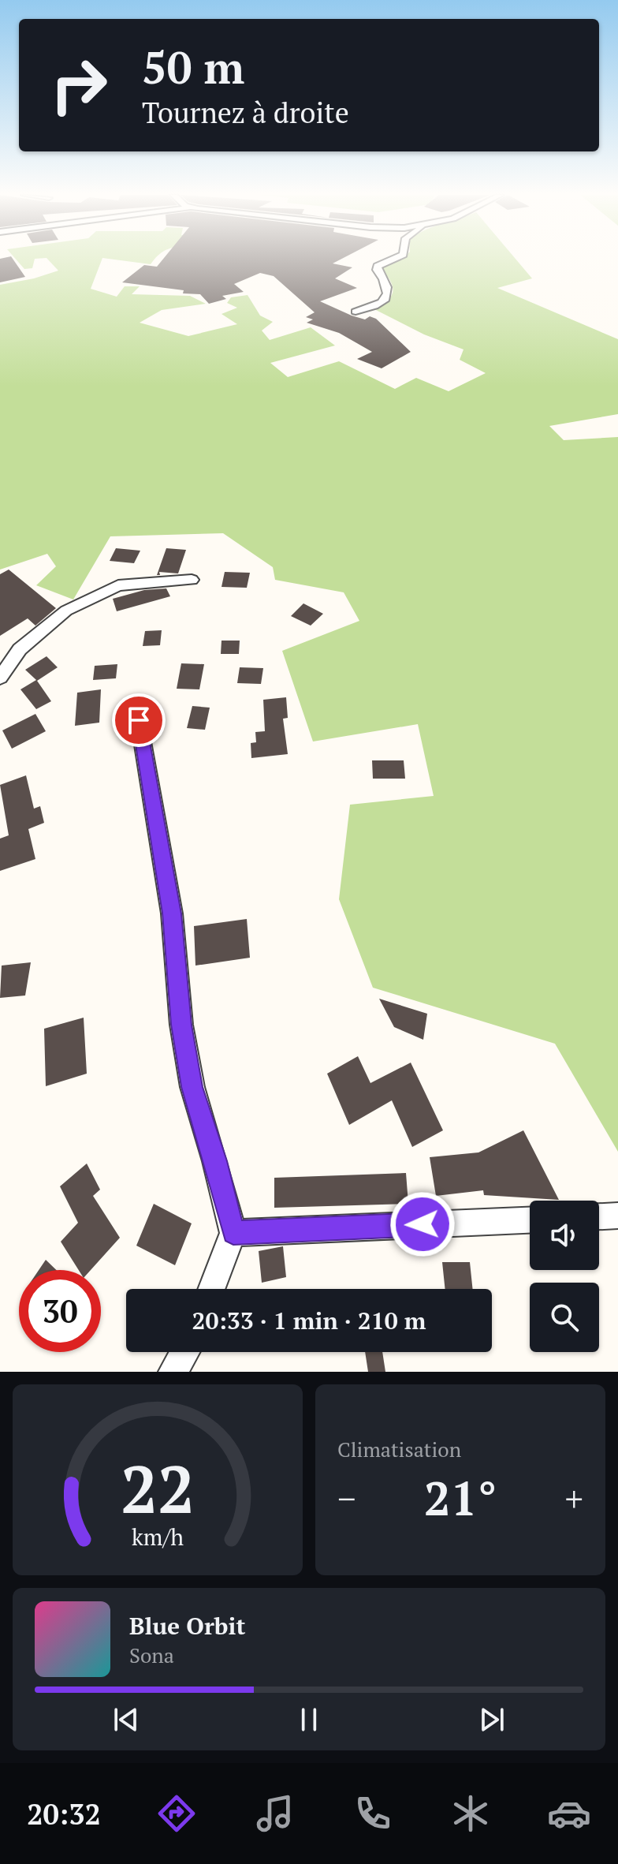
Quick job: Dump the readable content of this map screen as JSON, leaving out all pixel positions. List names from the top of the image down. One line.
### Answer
{"page":{"turn":["50 m","Tournez à droite"],"limit":"30","trip":"20:33 · 1 min · 210 m","tile":"Climatisation","heat":["−","21°","+"],"song":["Blue Orbit","Sona"],"tabs":"20:32","gauge":["22","km/h"]}}
